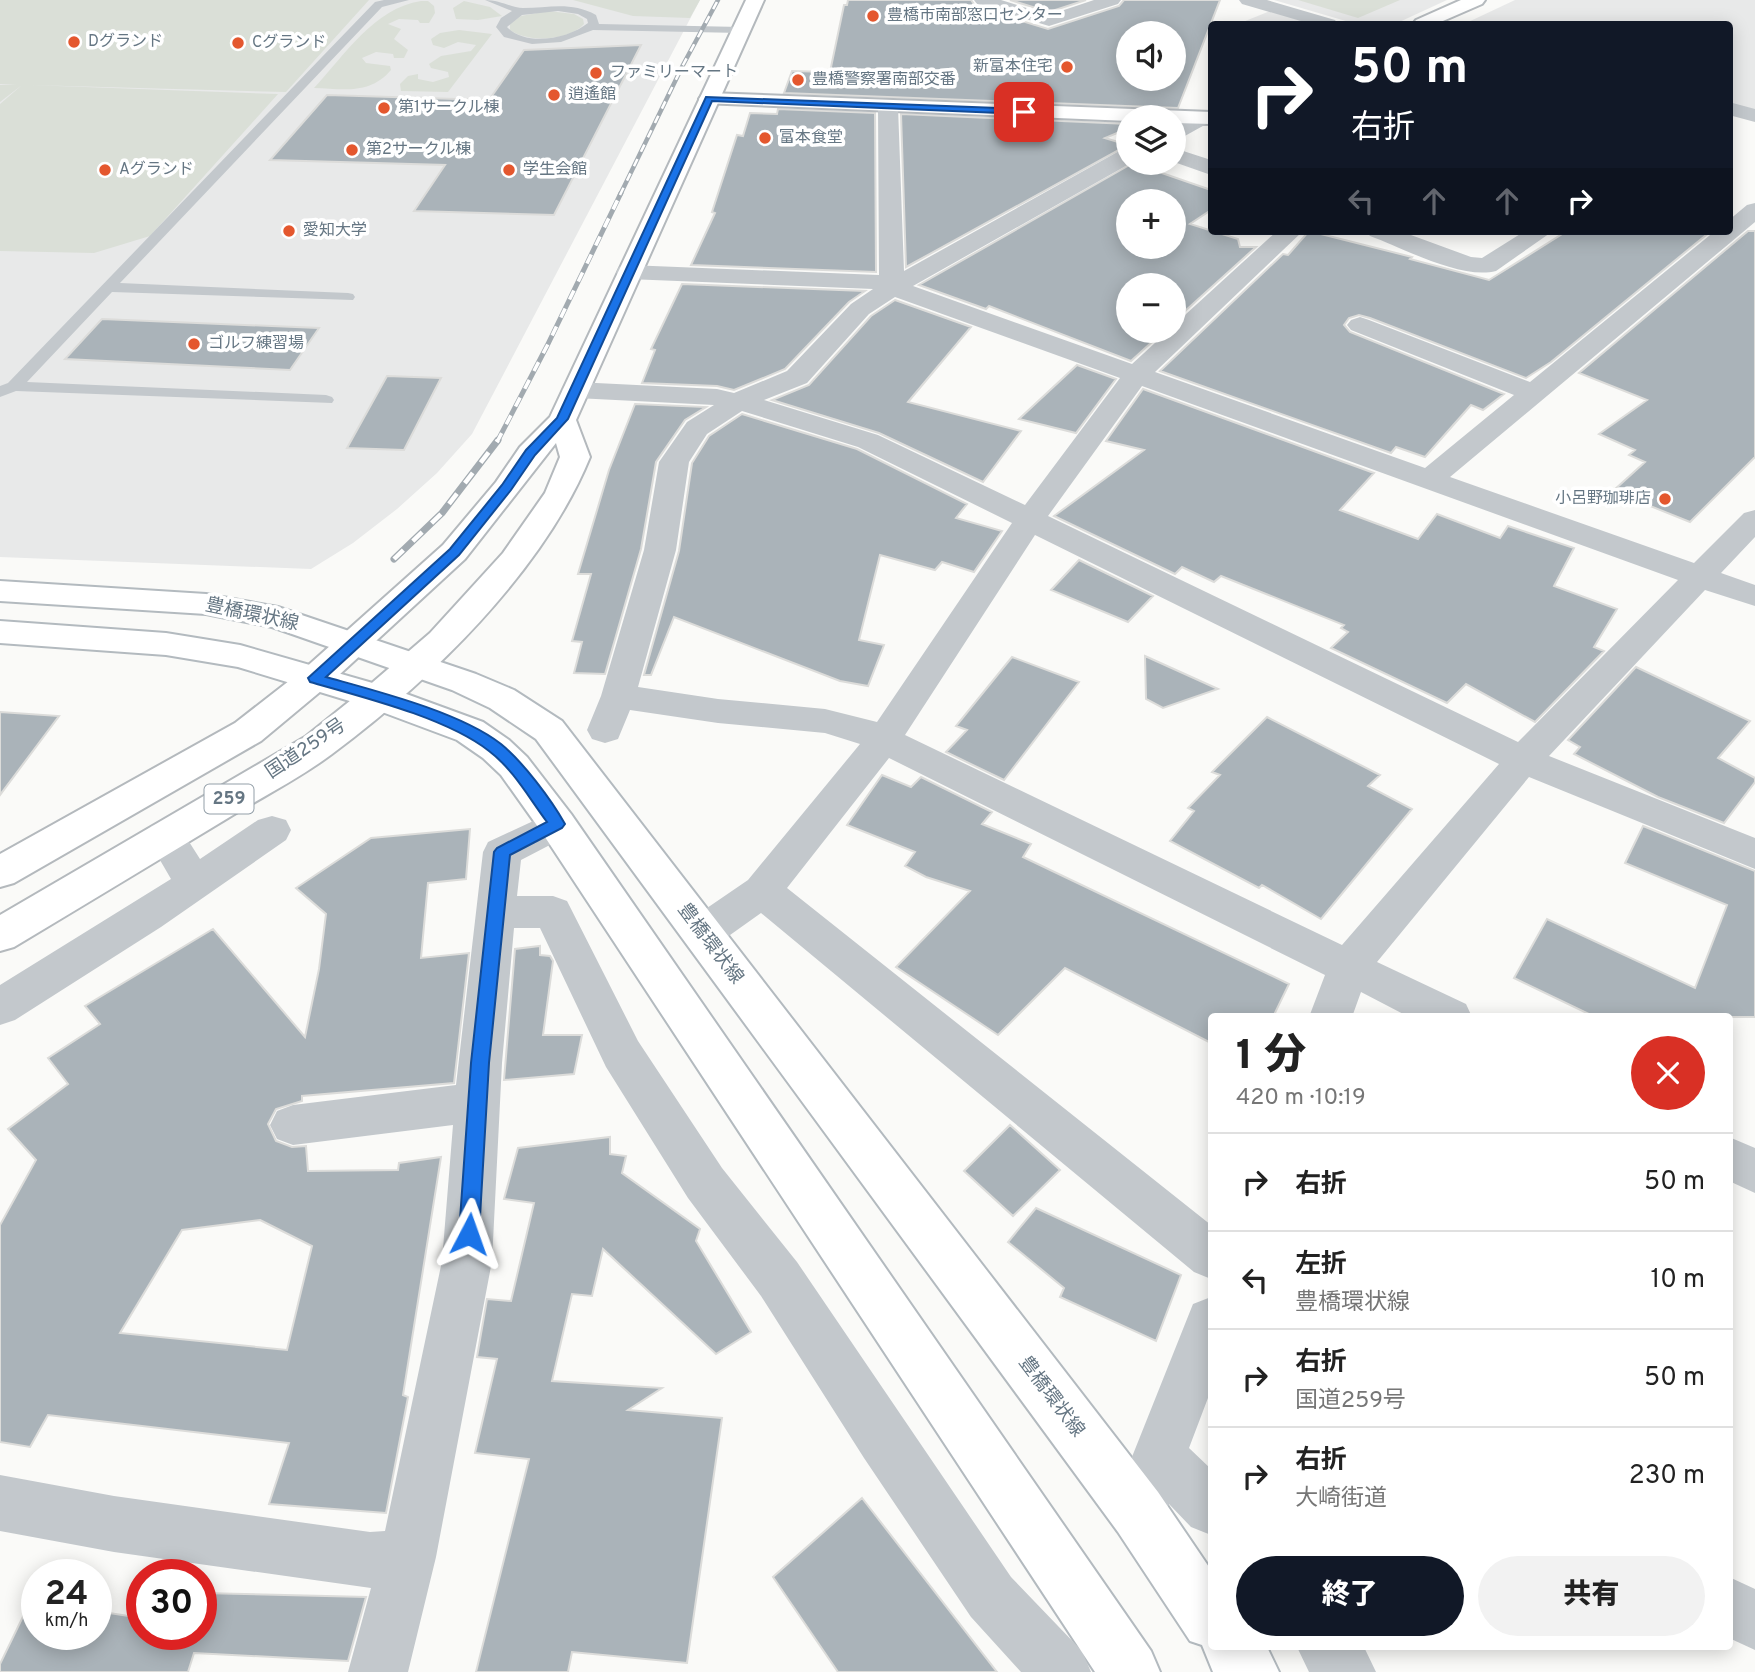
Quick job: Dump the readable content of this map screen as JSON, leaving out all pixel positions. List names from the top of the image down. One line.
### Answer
{"streets":{"main road":["豊橋環状線","国道259号","259"]},"crossings":[["豊橋環状線","国道259号"],["豊橋環状線","259"],["国道259号","259"]],"places":["豊橋市南部窓口センター","Dグランド","Cグランド","新富本住宅","ファミリーマート","豊橋警察署南部交番","逍遙館","第1サークル棟","富本食堂","第2サークル棟","Aグランド","学生会館","愛知大学","ゴルフ練習場","小呂野珈琲店"],"page":{"map_buttons":["+","−"],"turn":["50 m","右折"],"heading":["1 分","420 m · 10:19"],"list":[{"name":"右折","value":"50 m"},{"name":"左折","note":"豊橋環状線","value":"10 m"},{"name":"右折","note":"国道259号","value":"50 m"},{"name":"右折","note":"大崎街道","value":"230 m"}],"buttons":["終了","共有"],"speed":"24 km/h","limit":"30"}}
